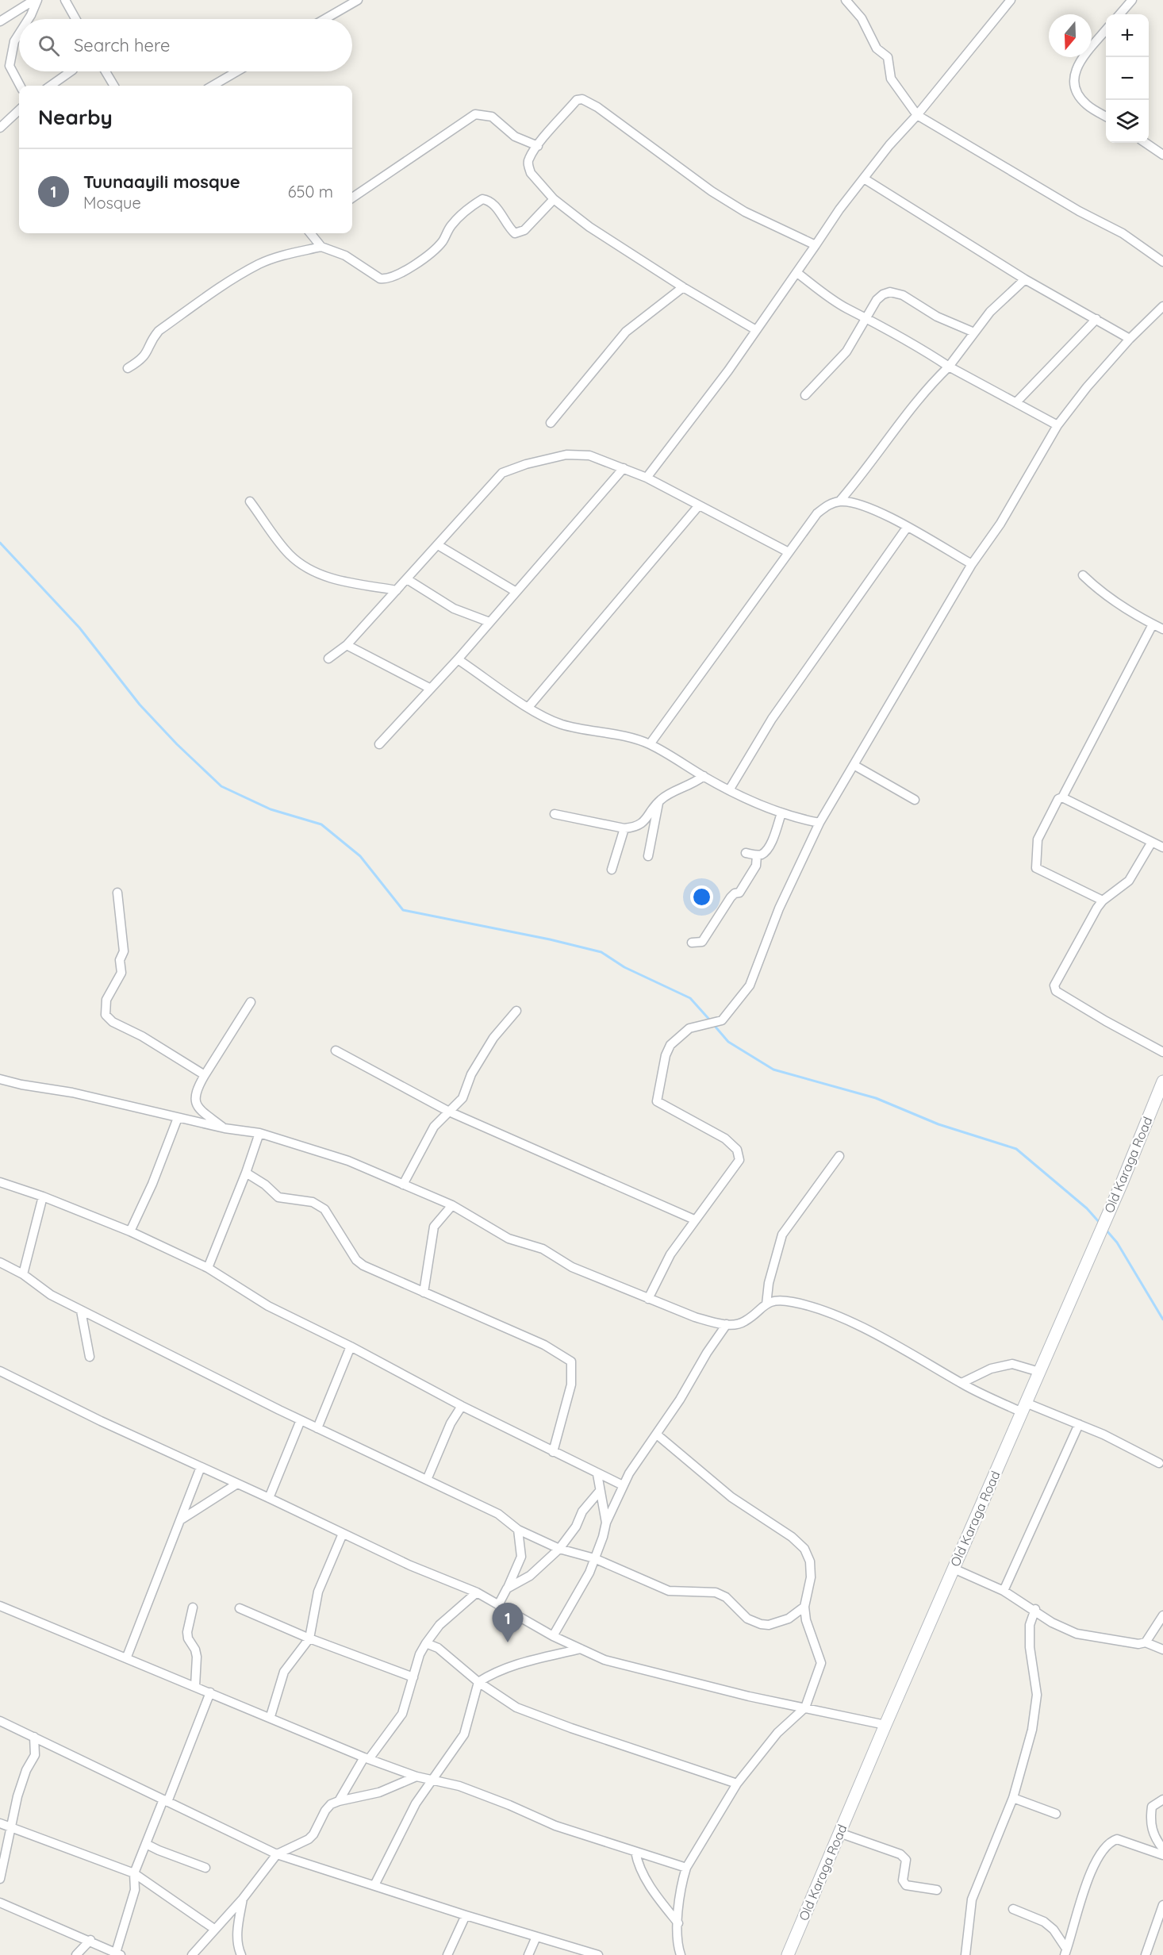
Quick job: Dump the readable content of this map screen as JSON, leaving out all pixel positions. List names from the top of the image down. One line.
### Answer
{"streets":{"street":["Old Karaga Road"]},"north":"bottom","page":{"map_buttons":["+","−"],"search":"Search here","heading":"Nearby","list":[{"mark":"1","name":"Tuunaayili mosque","note":"Mosque","value":"650 m"}],"pins":"1"}}
